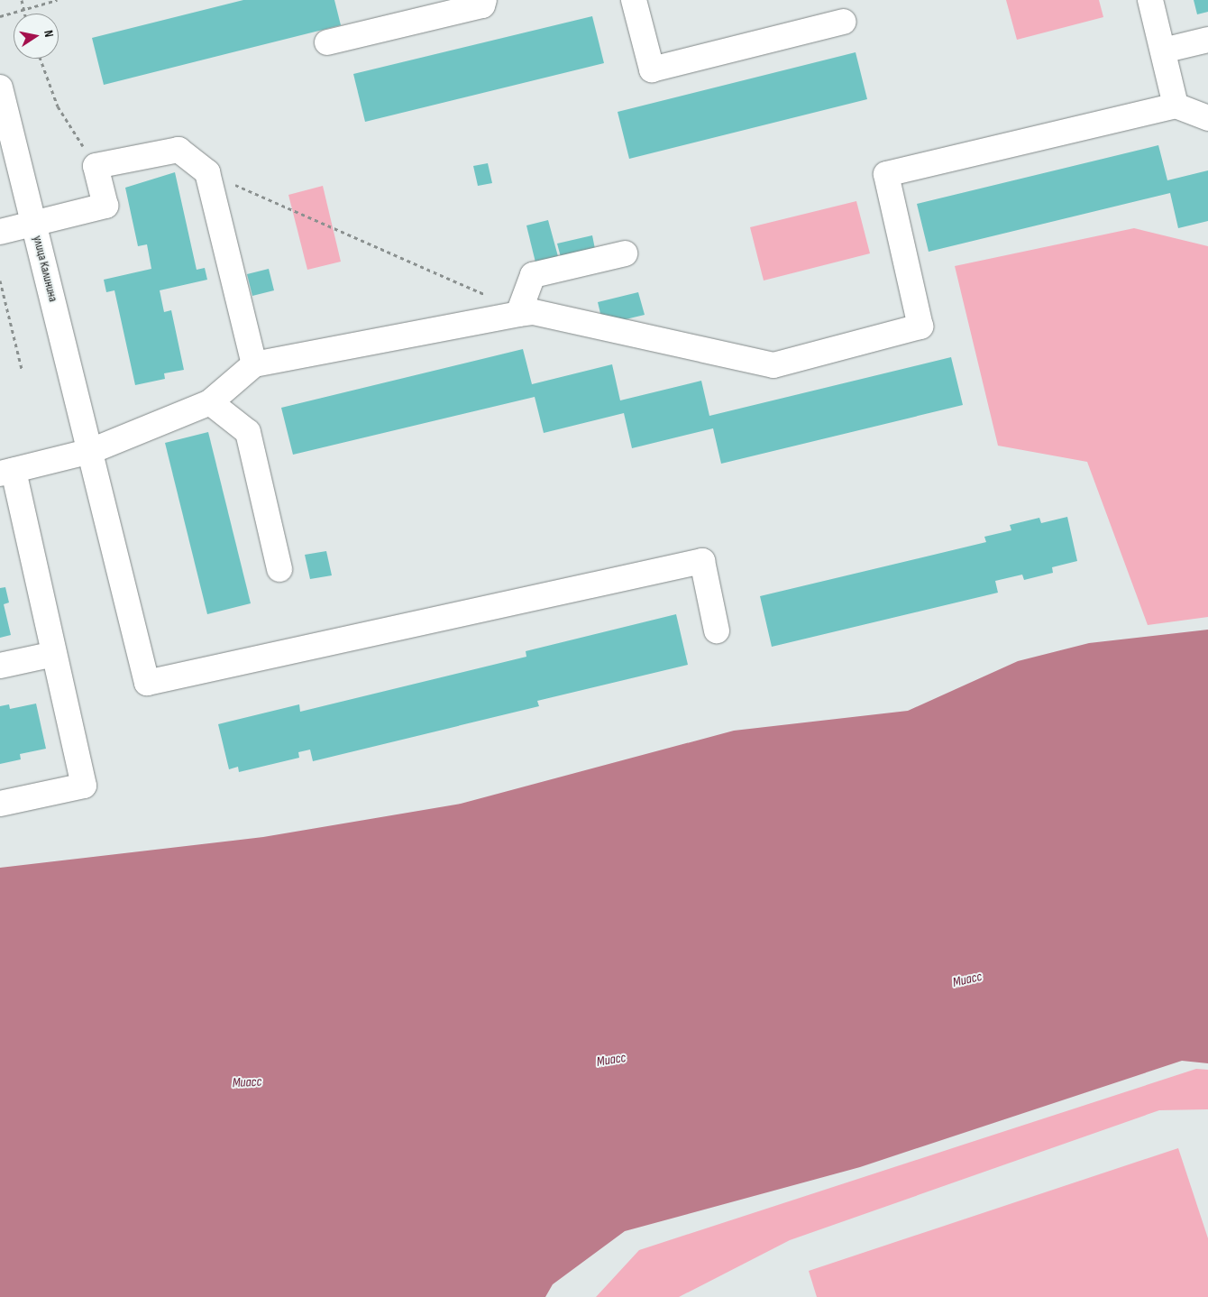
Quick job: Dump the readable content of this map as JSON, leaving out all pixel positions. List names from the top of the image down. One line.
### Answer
{"streets":{"street":["улица Калинина"]},"water":["Миасс"],"north":"right"}
